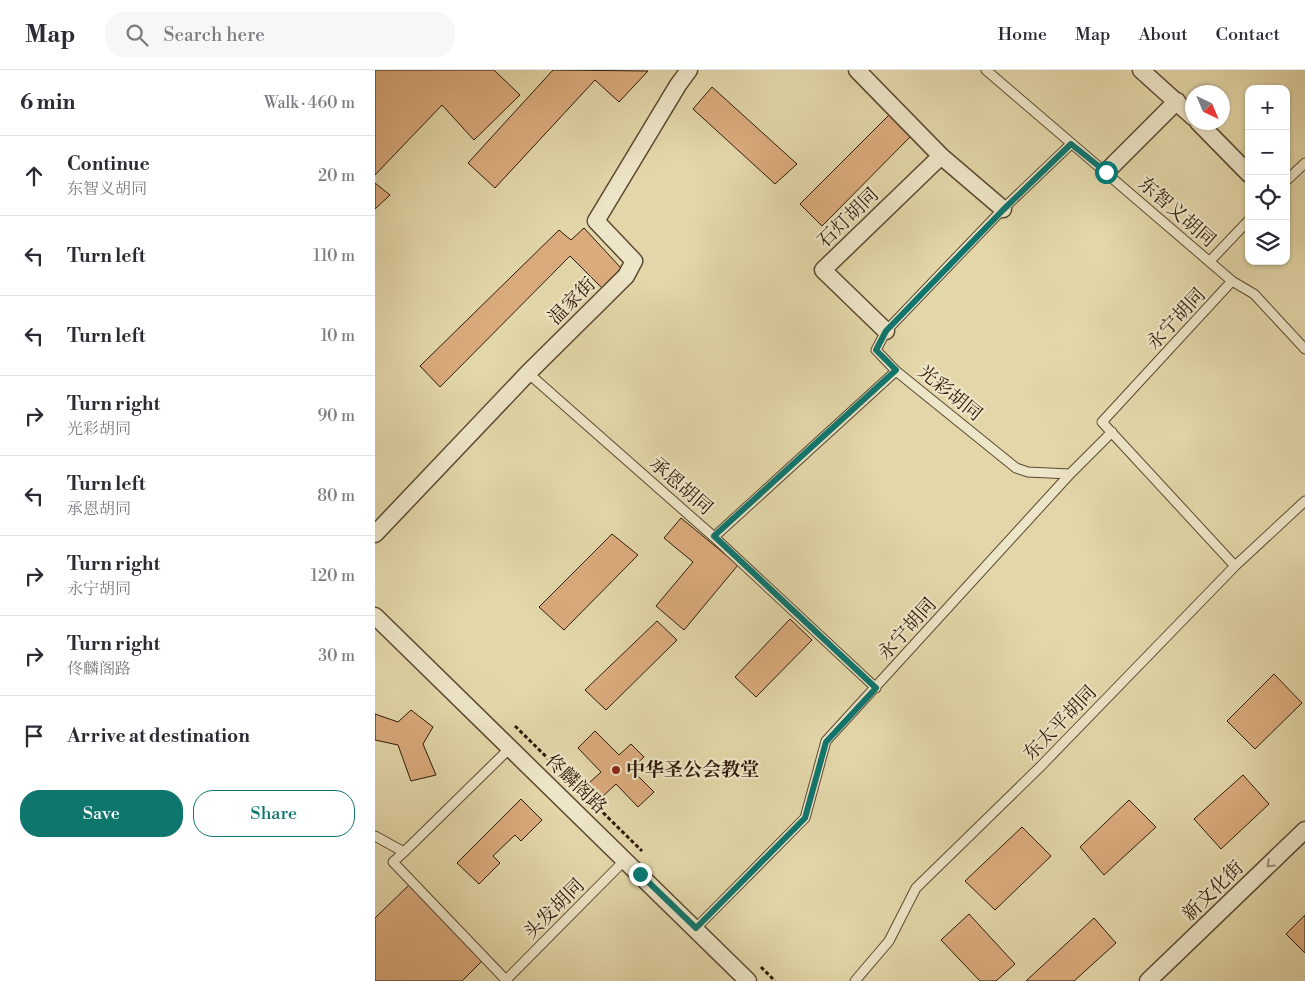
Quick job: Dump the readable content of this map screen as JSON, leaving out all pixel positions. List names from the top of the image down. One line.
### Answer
{"streets":{"street":["石灯胡同","温家街","佟麟阁路","新文化街"],"lane":["东智义胡同","永宁胡同","光彩胡同","承恩胡同","东太平胡同","头发胡同"]},"crossings":[["东智义胡同","永宁胡同"],["温家街","承恩胡同"],["永宁胡同","光彩胡同"],["永宁胡同","承恩胡同"],["永宁胡同","佟麟阁路"],["光彩胡同","承恩胡同"],["佟麟阁路","头发胡同"]],"one_way":["新文化街"],"places":["中华圣公会教堂"],"north":"bottom right","page":{"header":"Map","search":"Search here","nav":["Home","Map","About","Contact"],"heading":["6 min","Walk · 460 m"],"map_buttons":["+","−"],"list":[["Continue","东智义胡同","20 m"],["Turn left","110 m"],["Turn left","10 m"],["Turn right","光彩胡同","90 m"],["Turn left","承恩胡同","80 m"],["Turn right","永宁胡同","120 m"],["Turn right","佟麟阁路","30 m"],"Arrive at destination"],"buttons":["Save","Share"]}}
